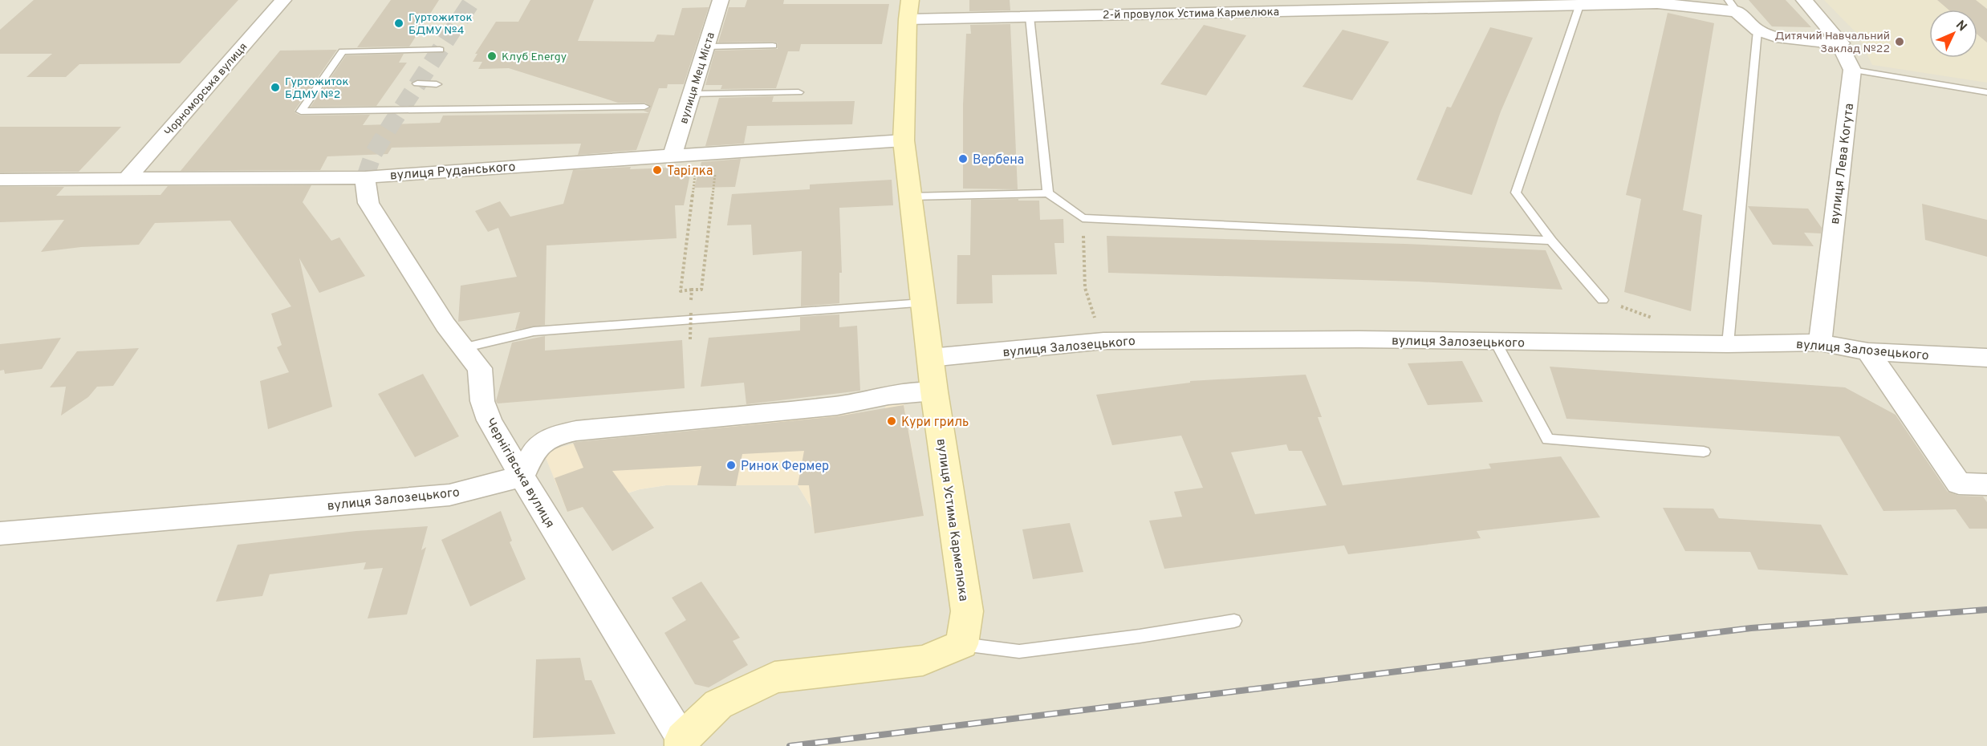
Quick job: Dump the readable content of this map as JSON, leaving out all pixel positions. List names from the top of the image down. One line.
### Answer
{"streets":{"street":["2-й провулок Устима Кармелюка","вулиця Мец Міста","Чорноморська вулиця","вулиця Лева Когута","вулиця Руданського","вулиця Залозецького","Чернігівська вулиця","вулиця Устима Кармелюка"]},"crossings":[["2-й провулок Устима Кармелюка","вулиця Лева Когута"],["2-й провулок Устима Кармелюка","вулиця Устима Кармелюка"],["вулиця Мец Міста","вулиця Руданського"],["Чорноморська вулиця","вулиця Руданського"],["вулиця Лева Когута","вулиця Залозецького"],["вулиця Руданського","Чернігівська вулиця"],["вулиця Руданського","вулиця Устима Кармелюка"],["вулиця Залозецького","Чернігівська вулиця"],["вулиця Залозецького","вулиця Устима Кармелюка"]],"places":["Гуртожиток БДМУ №4","Дитячий Навчальний Заклад №22","Клуб Energy","Гуртожиток БДМУ №2","Вербена","Тарiлка","Кури гриль","Ринок Фермер"],"north":"top right"}
